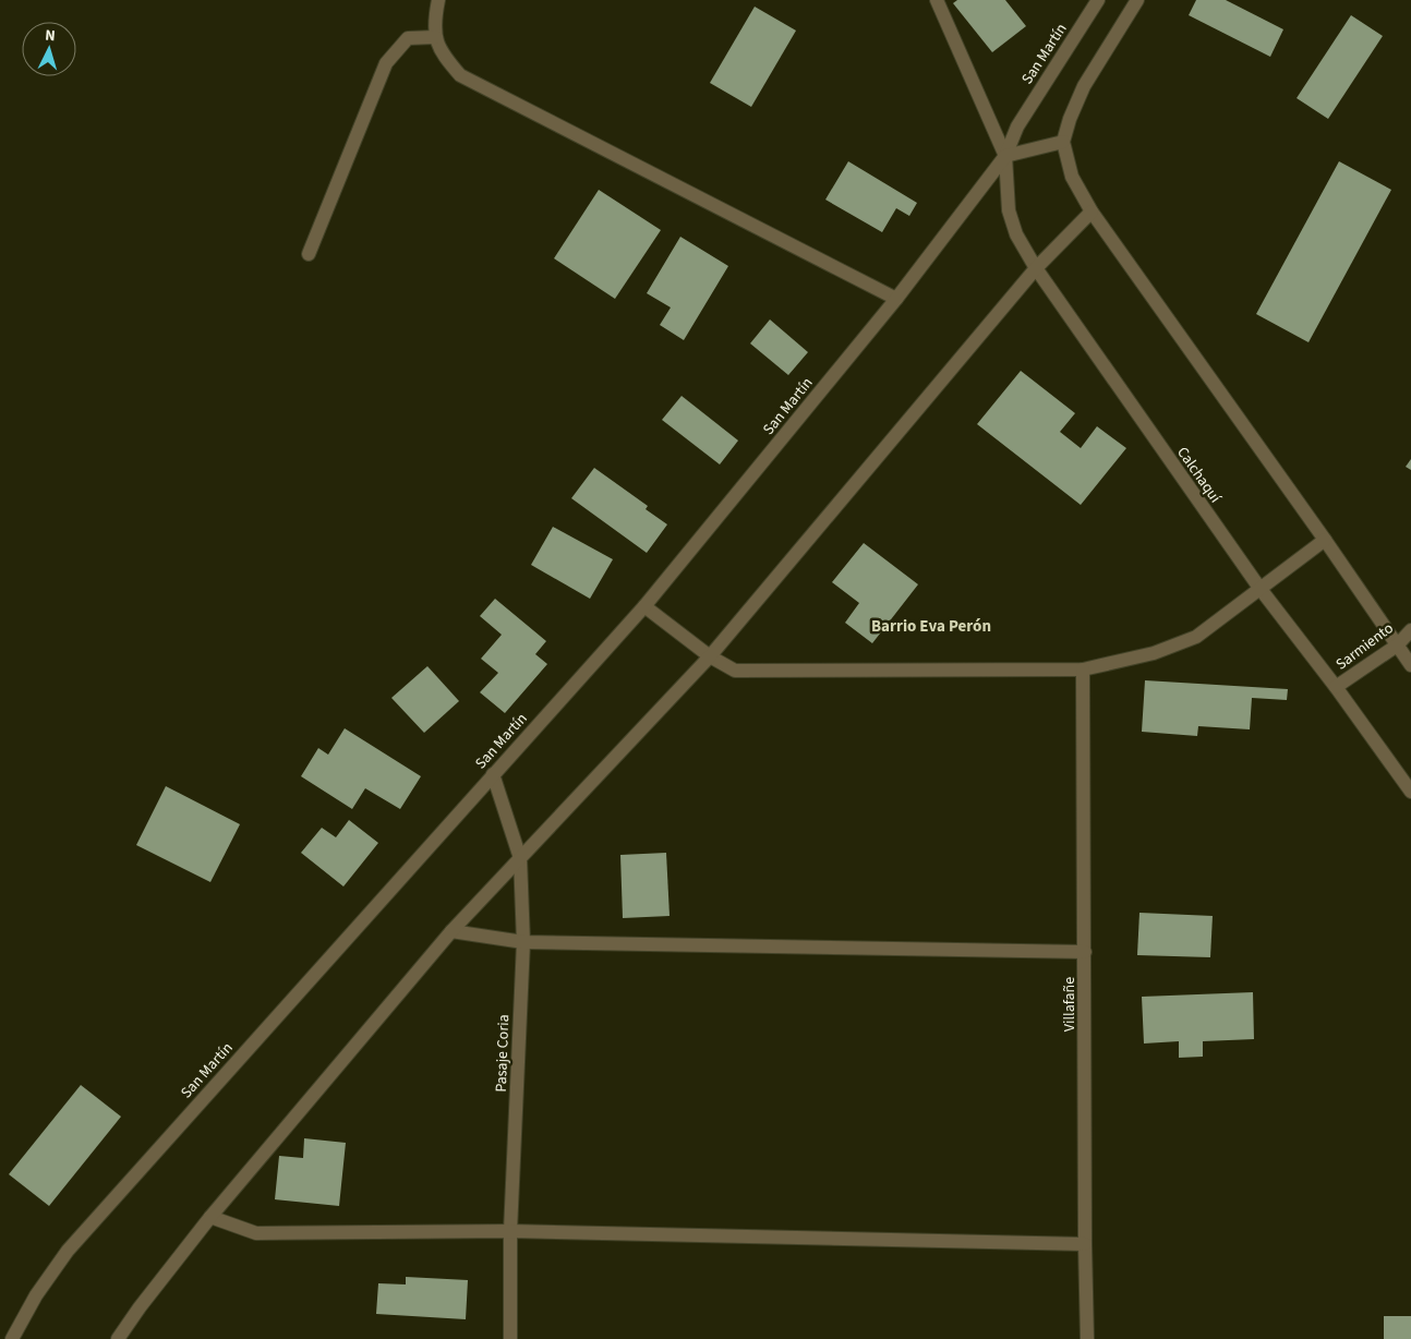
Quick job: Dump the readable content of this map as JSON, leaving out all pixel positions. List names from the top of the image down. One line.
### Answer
{"streets":{"street":["San Martín","Calchaquí","Sarmiento","Villafañe","Pasaje Coria"]},"crossings":[["San Martín","Calchaquí"],["San Martín","Pasaje Coria"],["Calchaquí","Sarmiento"]],"districts":["Barrio Eva Perón"],"north":"top"}
